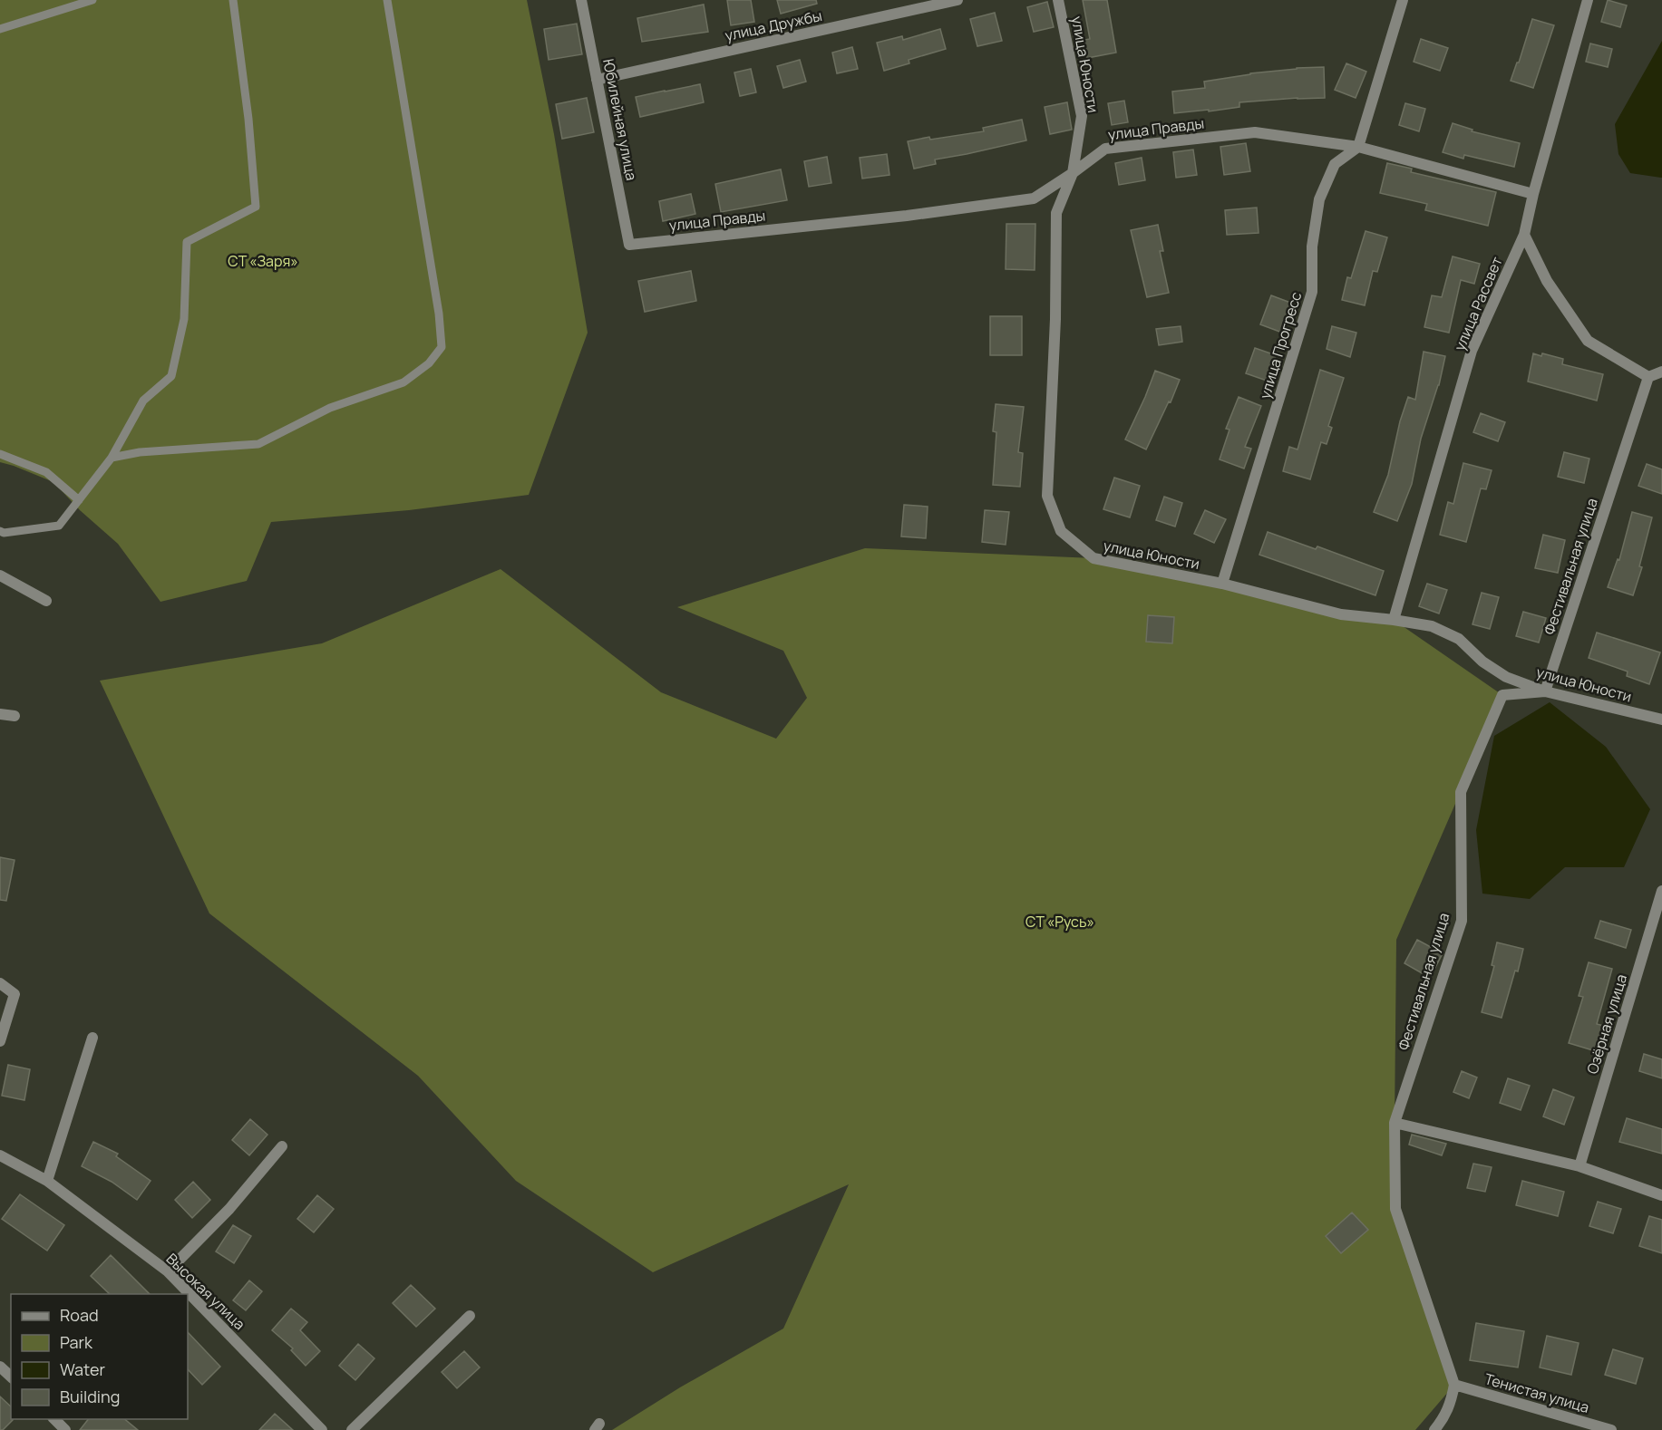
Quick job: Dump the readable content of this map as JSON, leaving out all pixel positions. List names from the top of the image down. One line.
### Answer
{"streets":{"street":["улица Дружбы","улица Юности","Юбилейная улица","улица Правды","улица Рассвет","улица Прогресс","Фестивальная улица","Озёрная улица","Высокая улица","Тенистая улица"]},"crossings":[["улица Дружбы","Юбилейная улица"],["улица Юности","улица Правды"],["улица Юности","улица Рассвет"],["улица Юности","улица Прогресс"],["улица Юности","Фестивальная улица"],["Юбилейная улица","улица Правды"],["улица Правды","улица Рассвет"],["улица Правды","улица Прогресс"],["Фестивальная улица","Тенистая улица"]],"parks":["СТ «Заря»","СТ «Русь»"],"legend":["Road","Park","Water","Building"]}
